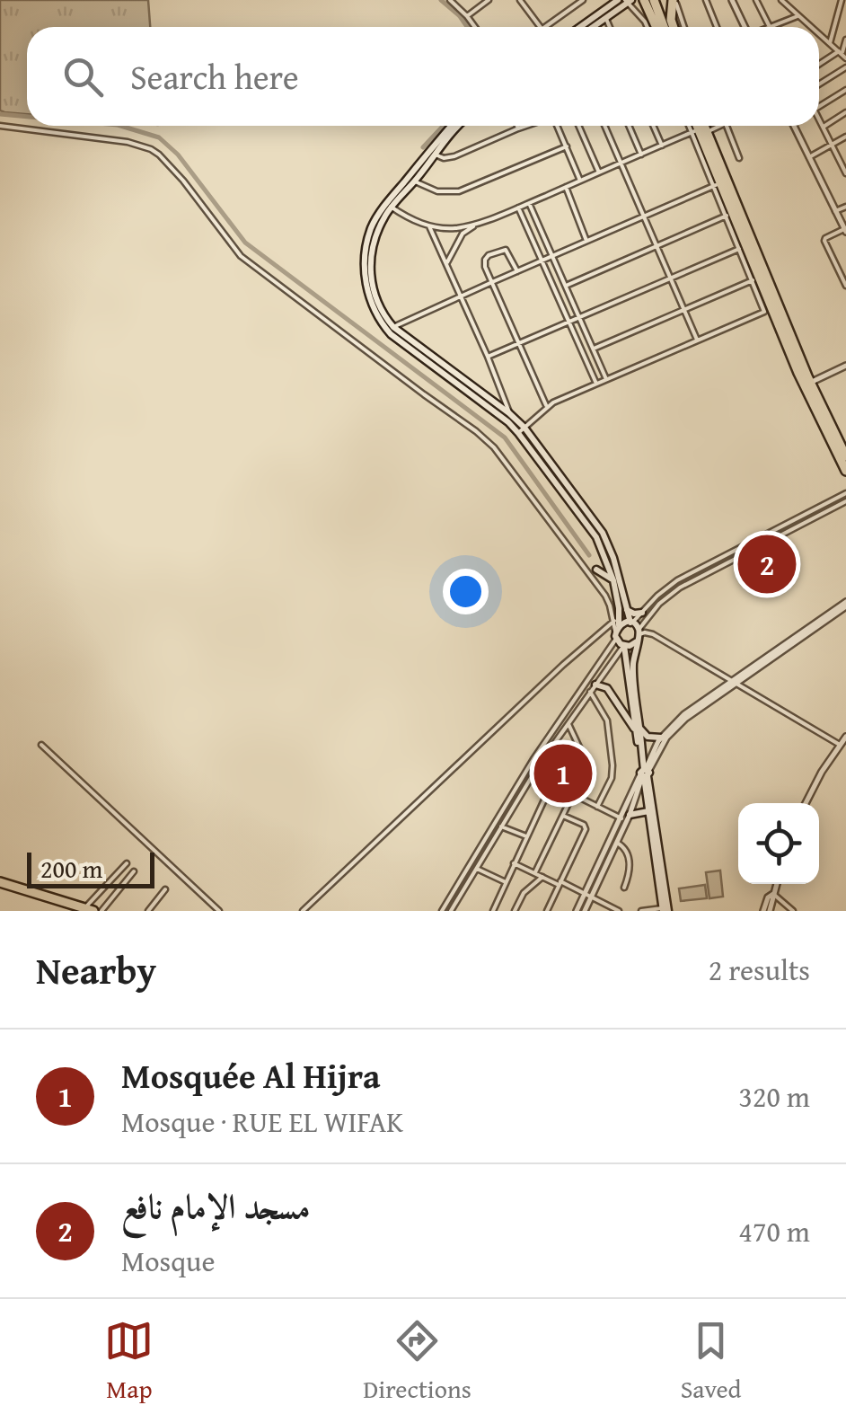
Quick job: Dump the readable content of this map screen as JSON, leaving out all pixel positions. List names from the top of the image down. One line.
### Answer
{"scale_bar":"200 m","page":{"search":"Search here","pins":["2","1"],"scale":"200 m","heading":["Nearby","2 results"],"list":[{"mark":"1","name":"Mosquée Al Hijra","note":"Mosque · RUE EL WIFAK","value":"320 m"},{"mark":"2","name":"مسجد الإمام نافع","note":"Mosque","value":"470 m"}],"nav":["Map","Directions","Saved"]}}
